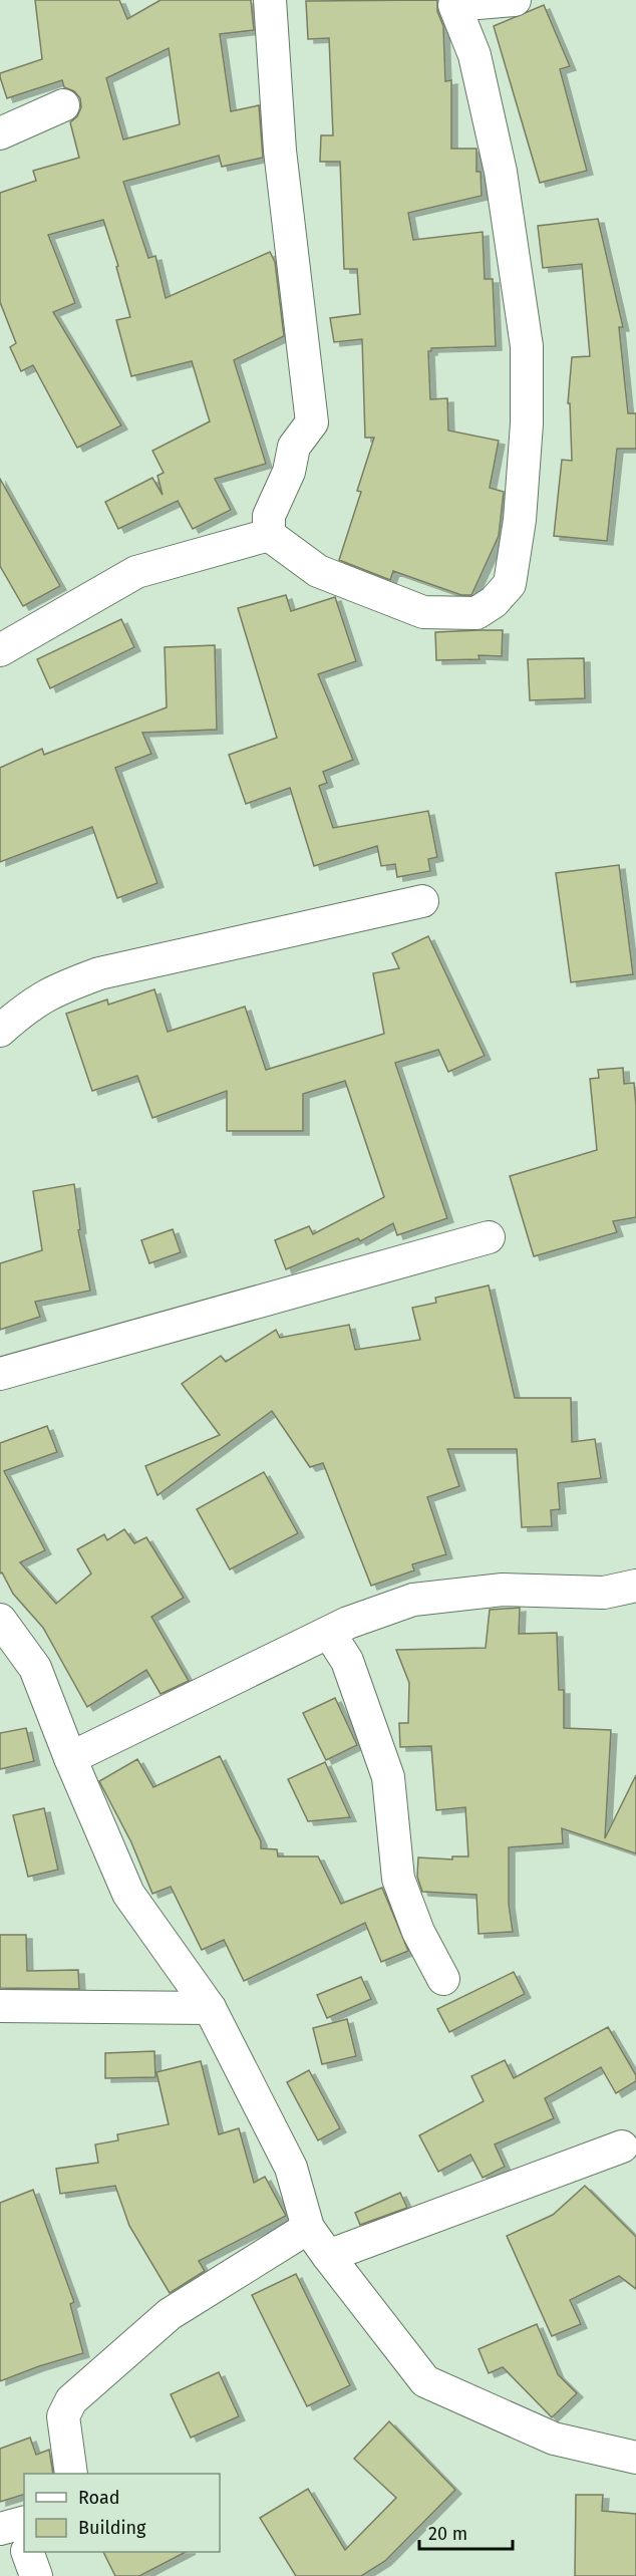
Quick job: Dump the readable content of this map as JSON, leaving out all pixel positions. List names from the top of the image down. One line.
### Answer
{"legend":["Road","Building"],"scale_bar":"20 m"}
